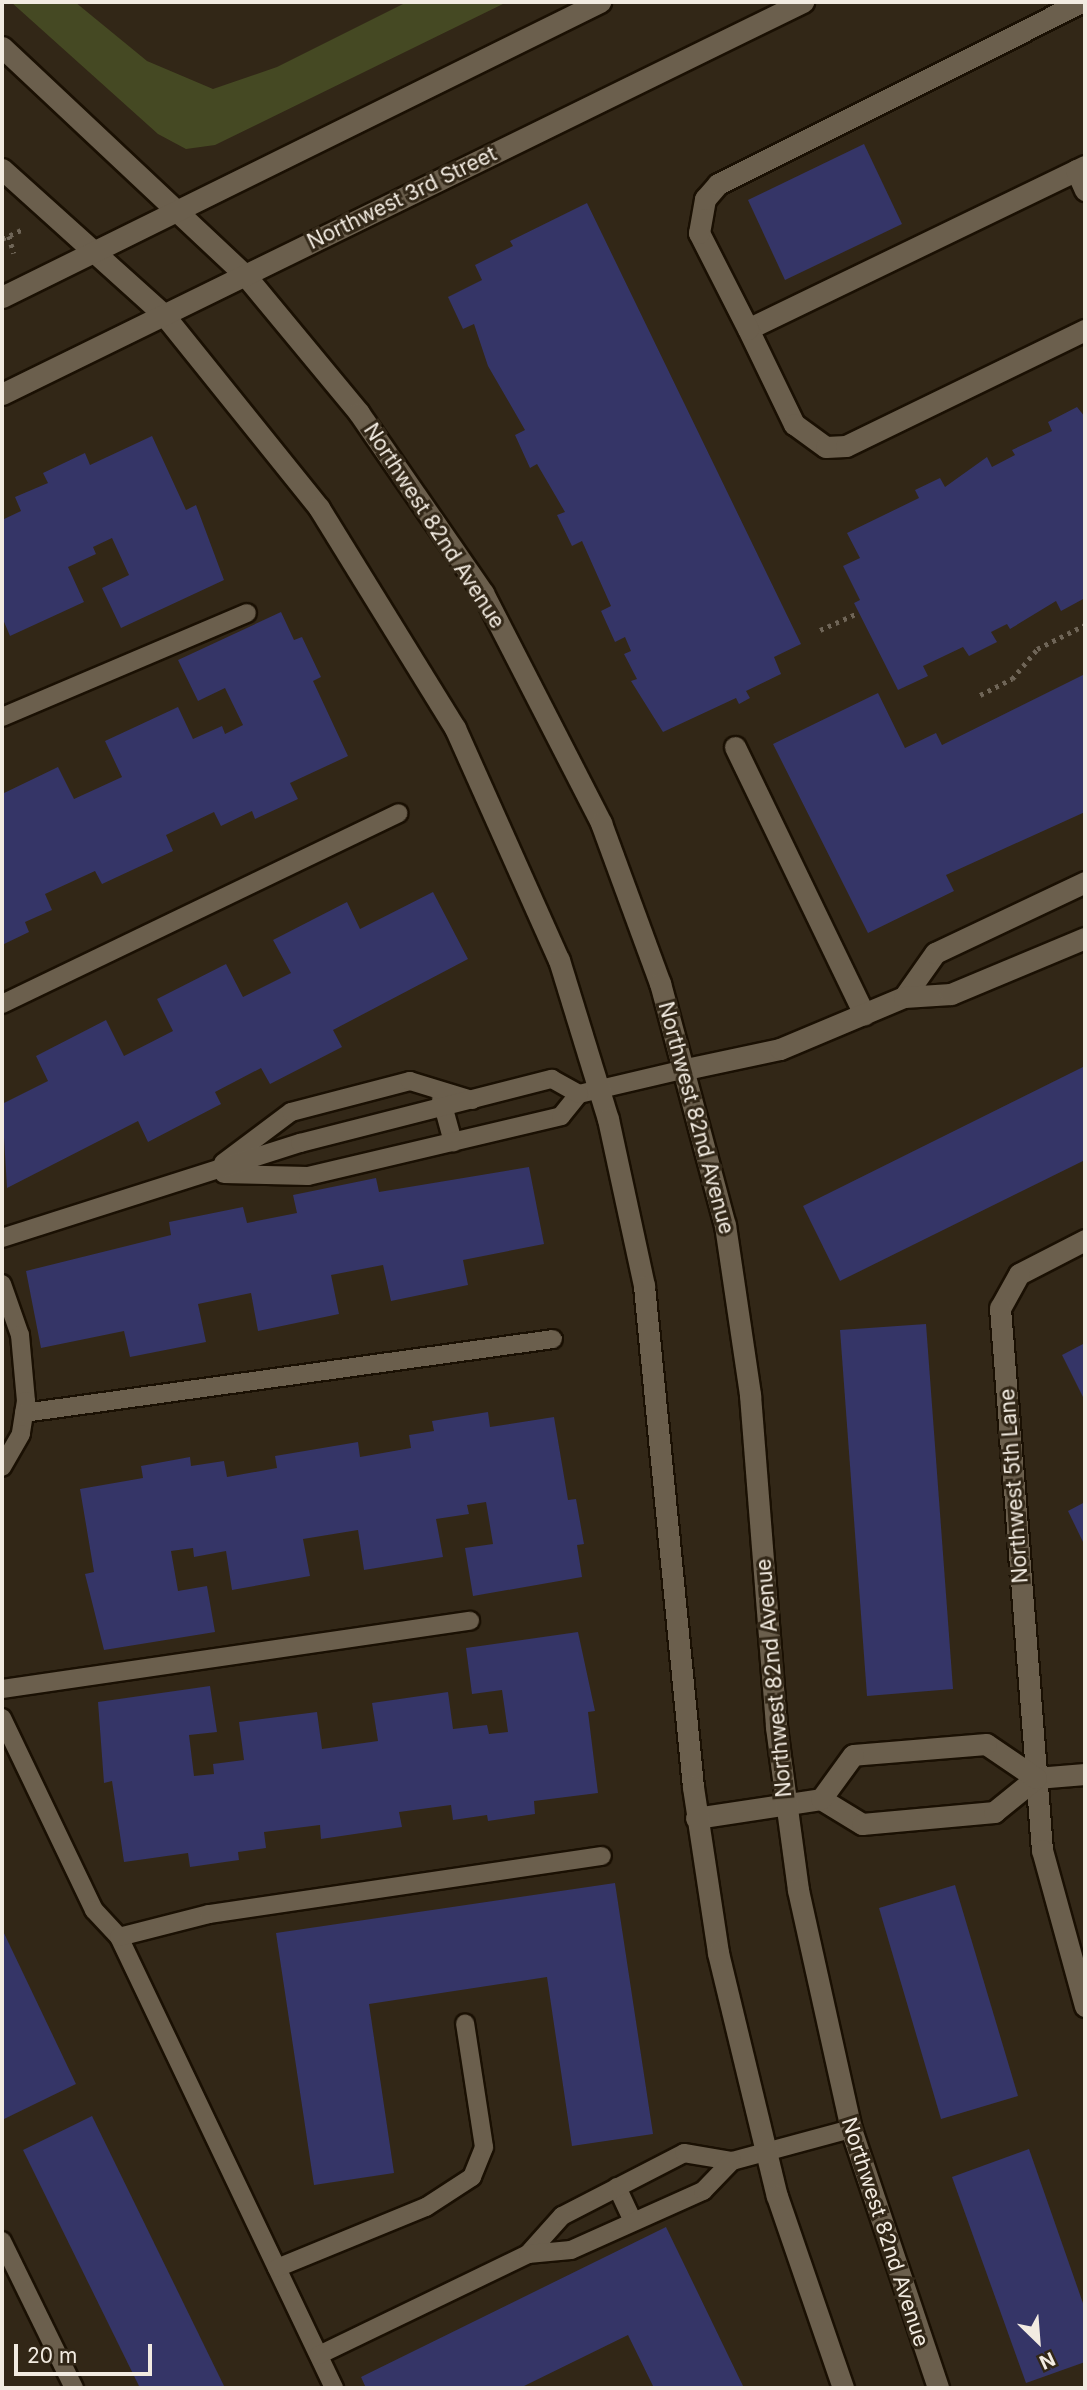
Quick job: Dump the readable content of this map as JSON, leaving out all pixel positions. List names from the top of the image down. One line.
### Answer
{"streets":{"street":["Northwest 3rd Street","Northwest 82nd Avenue","Northwest 5th Lane"]},"crossings":[["Northwest 3rd Street","Northwest 82nd Avenue"]],"scale_bar":"20 m","north":"bottom right"}
